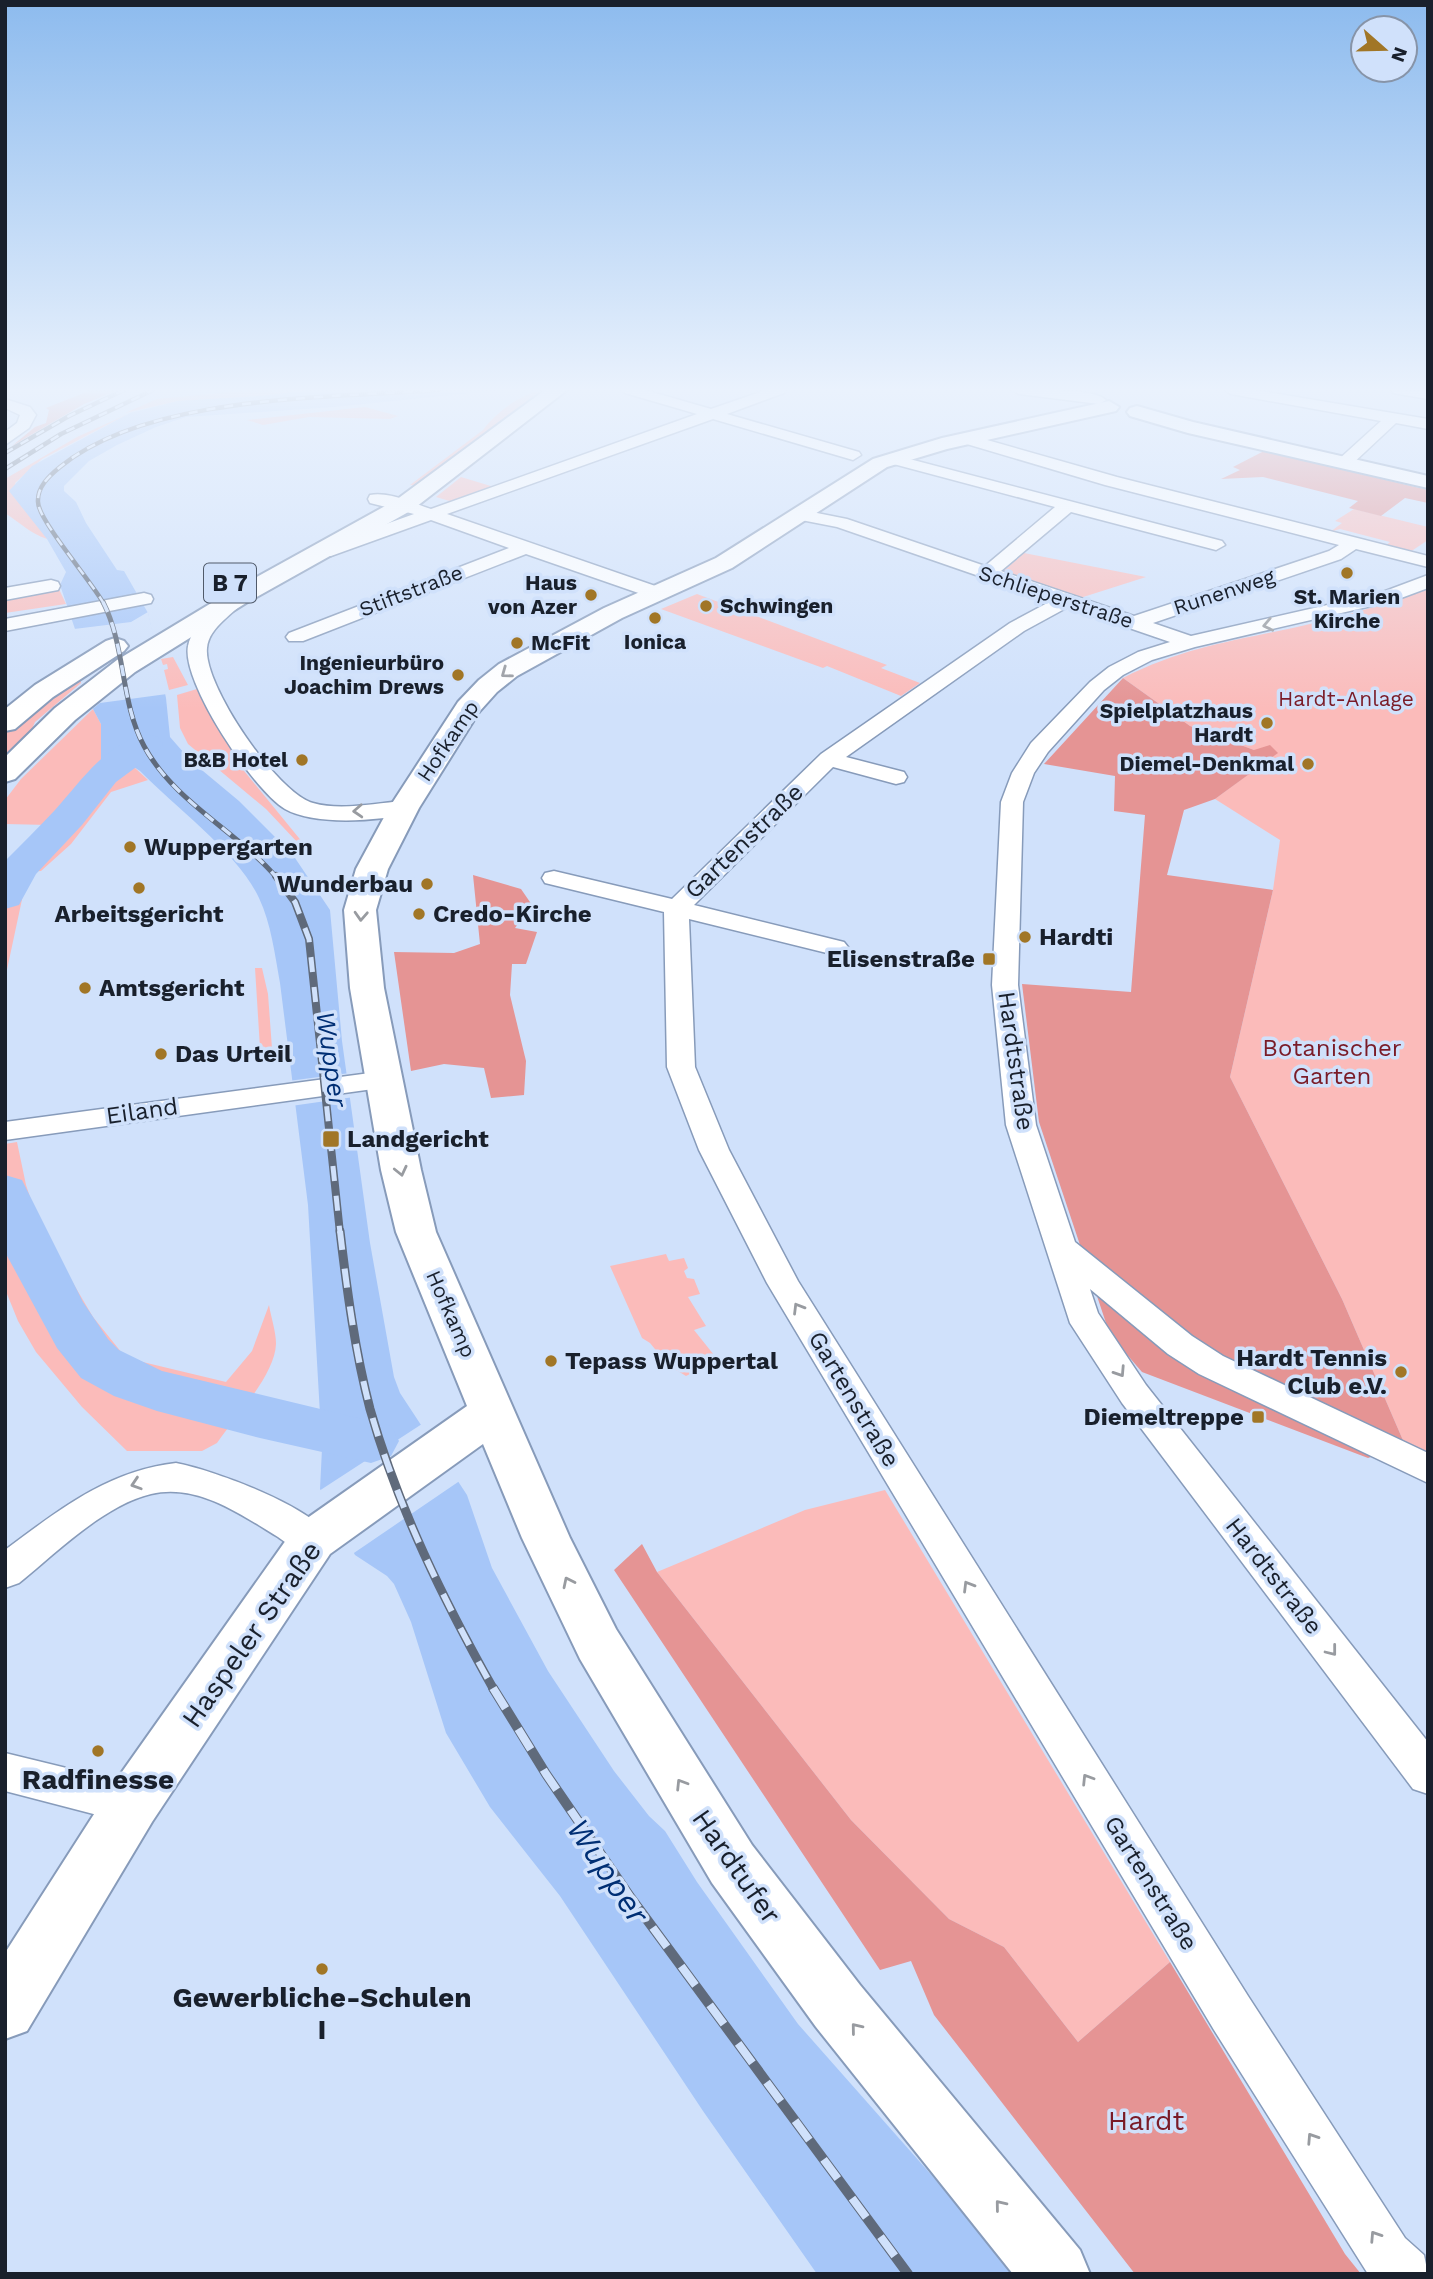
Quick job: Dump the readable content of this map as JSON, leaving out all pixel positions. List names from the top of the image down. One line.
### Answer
{"streets":{"street":["B 7","Stiftstraße","Runenweg","Schlieperstraße","Hofkamp","Gartenstraße","Hardtstraße","Eiland","Haspeler Straße","Hardtufer"]},"crossings":[["Runenweg","Schlieperstraße"],["Schlieperstraße","Hofkamp"],["Schlieperstraße","Gartenstraße"],["Schlieperstraße","Hardtstraße"],["Hofkamp","Eiland"],["Hofkamp","Haspeler Straße"],["Hofkamp","Hardtufer"],["Haspeler Straße","Hardtufer"]],"one_way":["Hofkamp","Gartenstraße","Hardtufer"],"water":["Wupper"],"parks":["Hardt-Anlage","Botanischer Garten","Hardt"],"places":{"other":["St. Marien Kirche","Haus von Azer","Schwingen","Ionica","McFit","Ingenieurbüro Joachim Drews","Spielplatzhaus Hardt","B&B Hotel","Diemel-Denkmal","Wuppergarten","Wunderbau","Arbeitsgericht","Credo-Kirche","Hardti","Amtsgericht","Das Urteil","Tepass Wuppertal","Hardt Tennis Club e.V.","Radfinesse","Gewerbliche-Schulen I"],"transit":["Elisenstraße","Landgericht","Diemeltreppe"]},"north":"right"}
